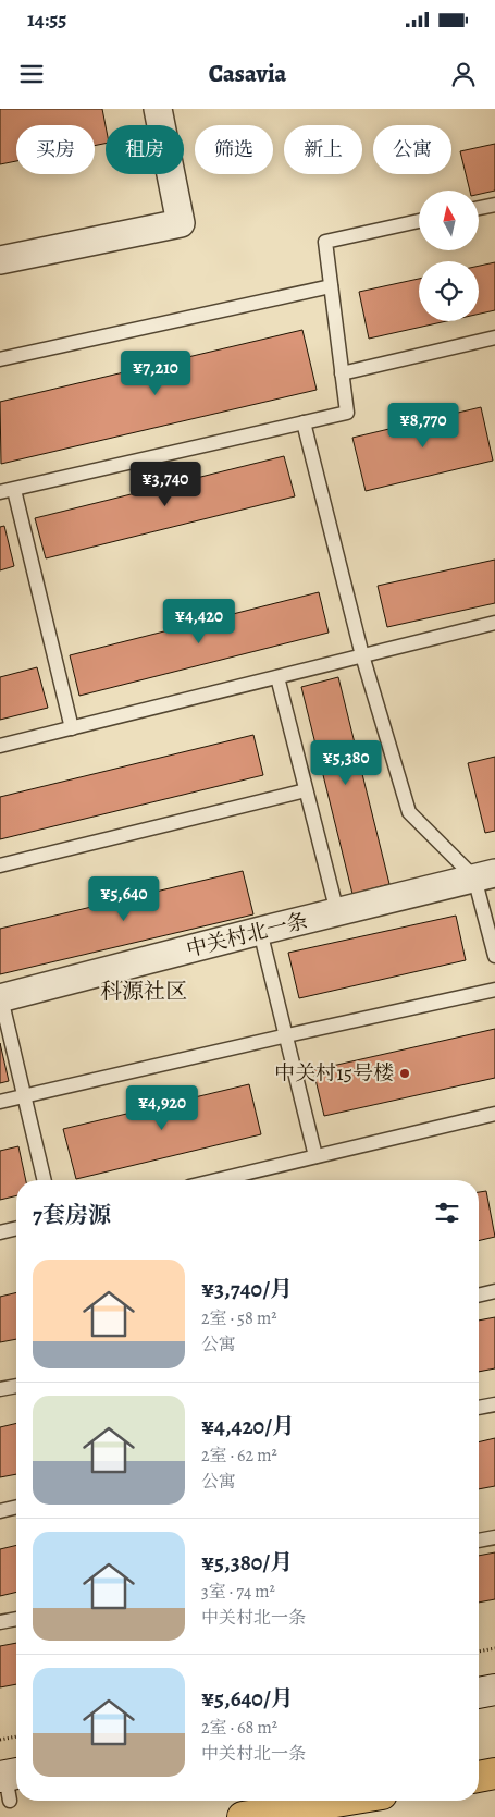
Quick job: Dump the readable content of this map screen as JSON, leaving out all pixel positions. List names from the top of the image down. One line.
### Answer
{"streets":{"street":["中关村北一条"]},"districts":["科源社区"],"places":["中关村15号楼"],"north":"top","page":{"status":"14:55","header":"Casavia","chip":["买房","租房","筛选","新上","公寓"],"price":["¥7,210","¥8,770","¥3,740","¥4,420","¥5,380","¥5,640","¥4,920"],"heading":"7套房源","list":[{"name":"¥3,740/月","note":"2室 · 58 m² · 公寓"},{"name":"¥4,420/月","note":"2室 · 62 m² · 公寓"},{"name":"¥5,380/月","note":"3室 · 74 m² · 中关村北一条"},{"name":"¥5,640/月","note":"2室 · 68 m² · 中关村北一条"}]}}
